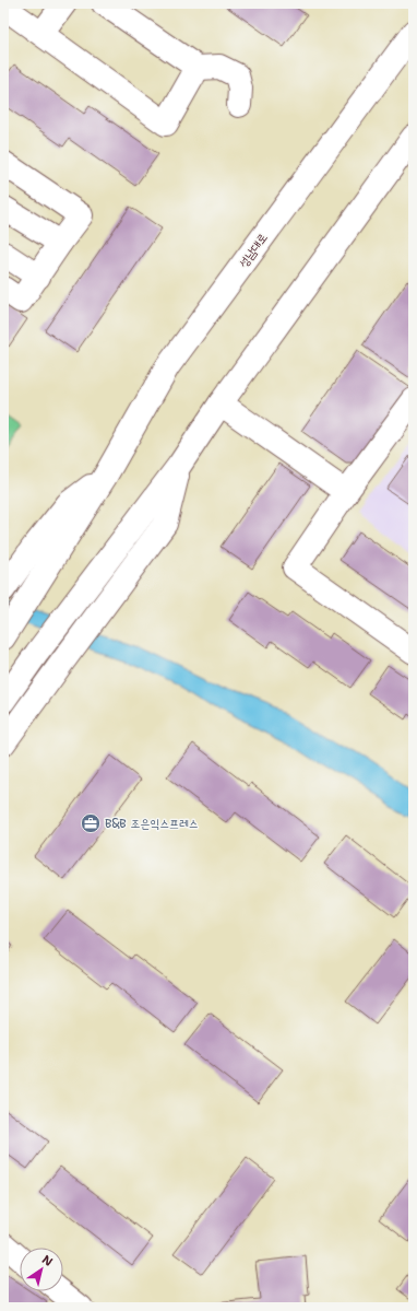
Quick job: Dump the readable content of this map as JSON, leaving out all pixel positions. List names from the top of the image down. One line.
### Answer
{"streets":{"main road":["성남대로"]},"places":{"office":["B&B 조은익스프레스"]},"north":"top right"}
